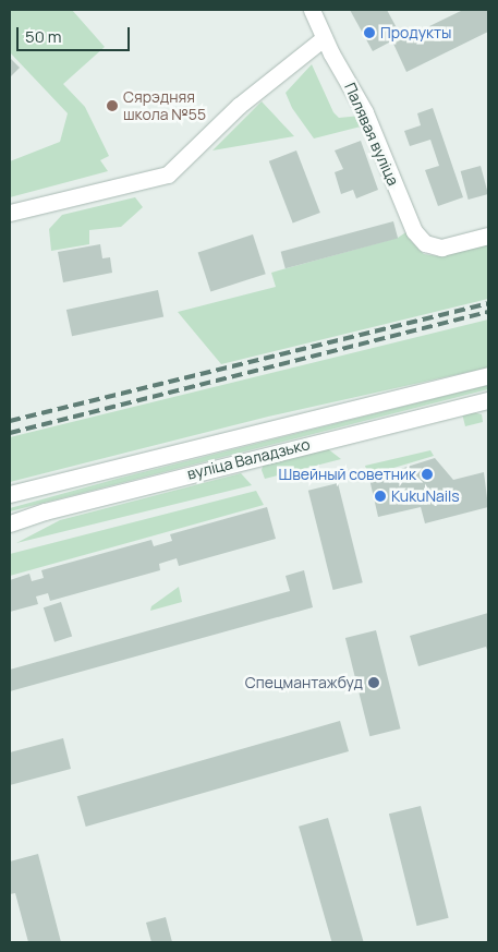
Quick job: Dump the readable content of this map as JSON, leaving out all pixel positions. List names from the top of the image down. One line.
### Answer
{"streets":{"main road":["Палявая вуліца","вуліца Валадзько"]},"places":["Продукты","Сярэдняя школа №55","Швейный советник","KukuNails","Спецмантажбуд"],"scale_bar":"50 m"}
